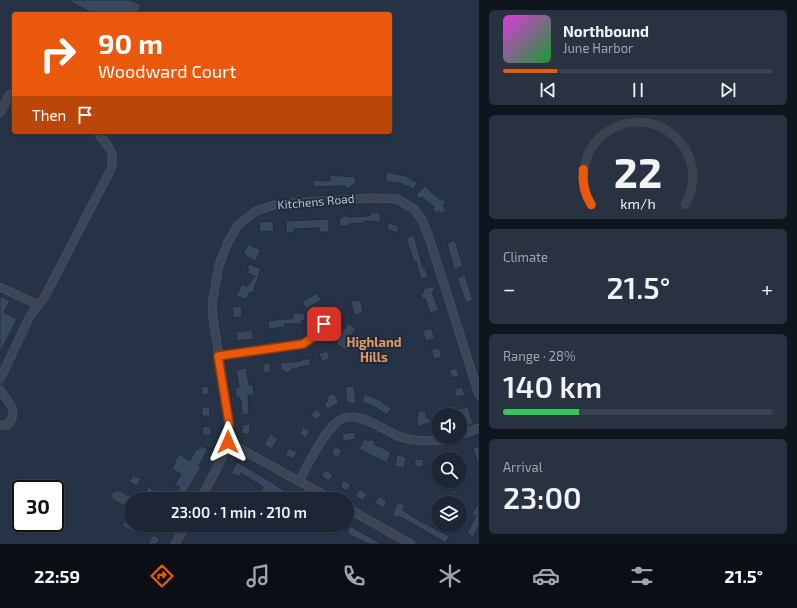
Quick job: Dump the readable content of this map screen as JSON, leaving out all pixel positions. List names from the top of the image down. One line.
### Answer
{"streets":{"street":["Kitchens Road"]},"districts":["Highland Hills"],"page":{"turn":["90 m","Woodward Court"],"song":["Northbound","June Harbor"],"then":"Then","tile":["Climate",["Range · 28%","140 km"],["Arrival","23:00"]],"heat":["−","21.5°","+"],"limit":"30","trip":"23:00 · 1 min · 210 m","tabs":["22:59","21.5°"],"gauge":["22","km/h"]}}
